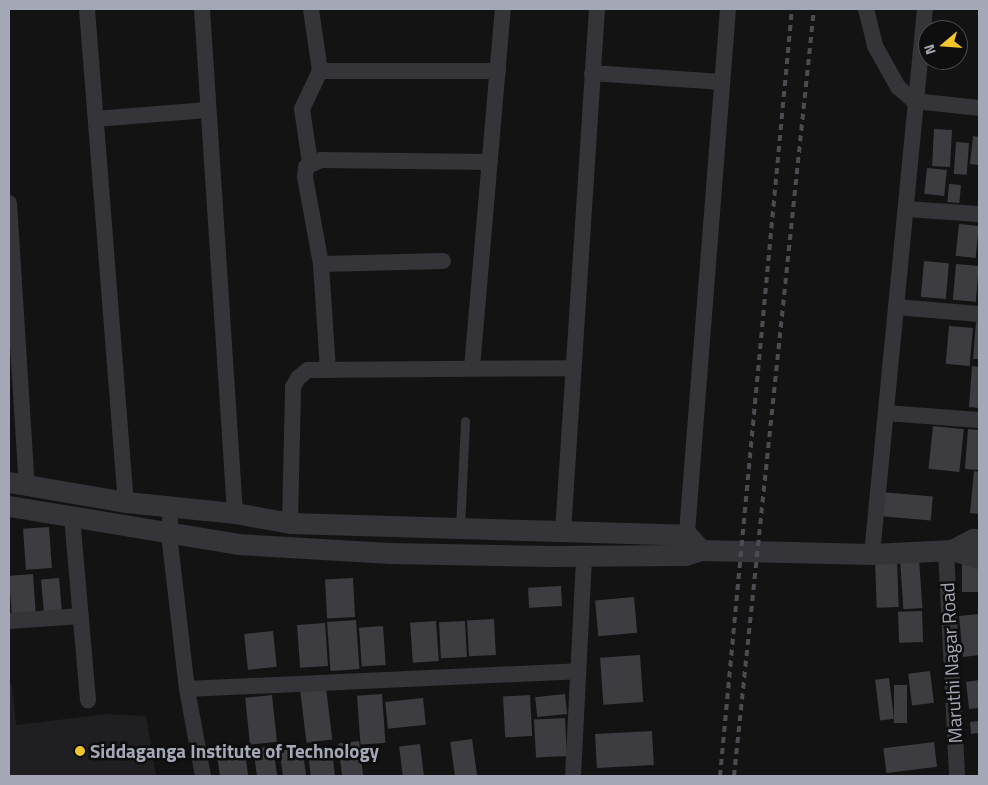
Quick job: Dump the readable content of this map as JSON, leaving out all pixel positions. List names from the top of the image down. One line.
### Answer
{"streets":{"street":["Maruthi Nagar Road"]},"places":["Siddaganga Institute of Technology"],"north":"left"}
